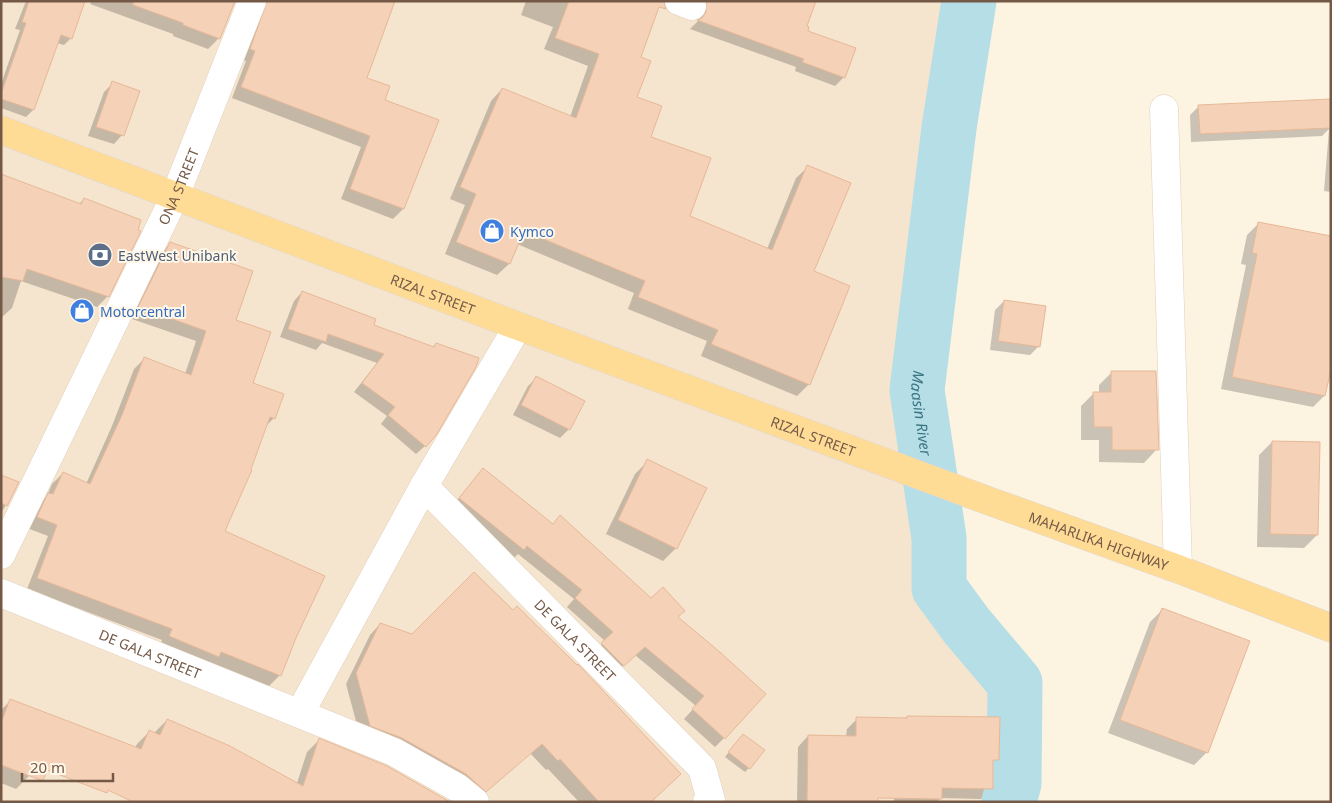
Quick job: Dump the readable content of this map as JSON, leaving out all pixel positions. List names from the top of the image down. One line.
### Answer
{"streets":{"main road":["RIZAL STREET","MAHARLIKA HIGHWAY"],"street":["ONA STREET","DE GALA STREET"]},"crossings":[["ONA STREET","RIZAL STREET"],["RIZAL STREET","MAHARLIKA HIGHWAY"]],"water":["Maasin River"],"places":{"shop":["Kymco","Motorcentral"],"bank":["EastWest Unibank"]},"scale_bar":"20 m"}
